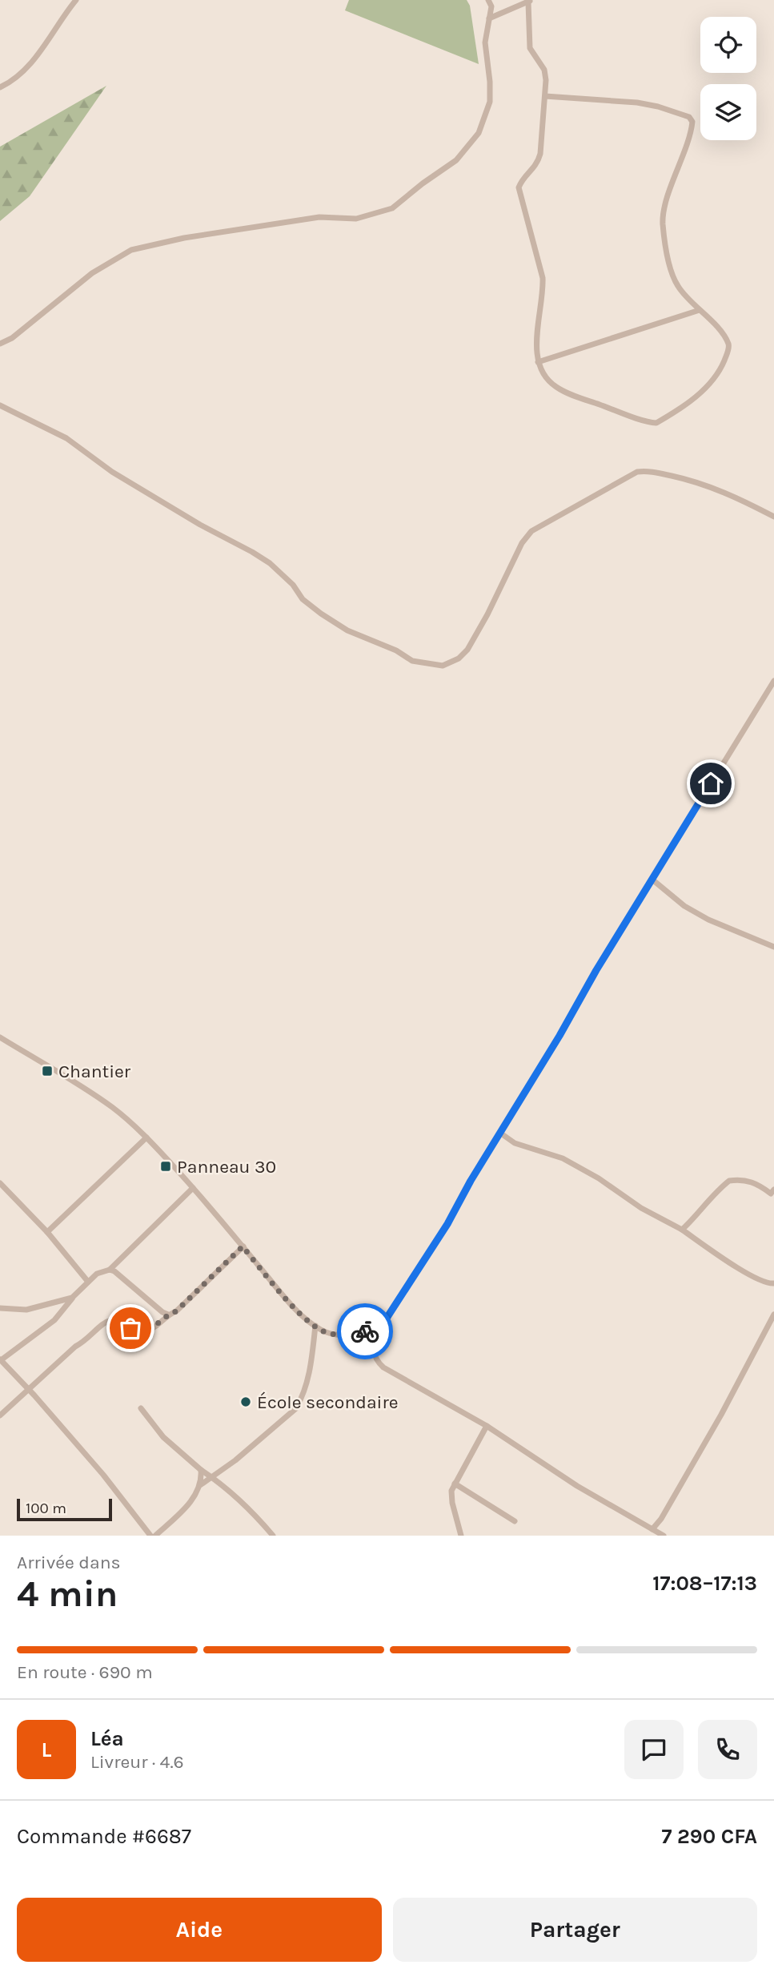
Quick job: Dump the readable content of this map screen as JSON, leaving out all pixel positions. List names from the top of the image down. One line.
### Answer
{"places":{"transit":["Chantier","Panneau 30"],"other":["École secondaire"]},"scale_bar":"100 m","page":{"scale":"100 m","heading":["4 min","Arrivée dans","17:08–17:13"],"panel":["Léa","Livreur · 4.6","Commande #6687","7 290 CFA"],"bar":"En route · 690 m","round":"L","buttons":["Aide","Partager"]}}
